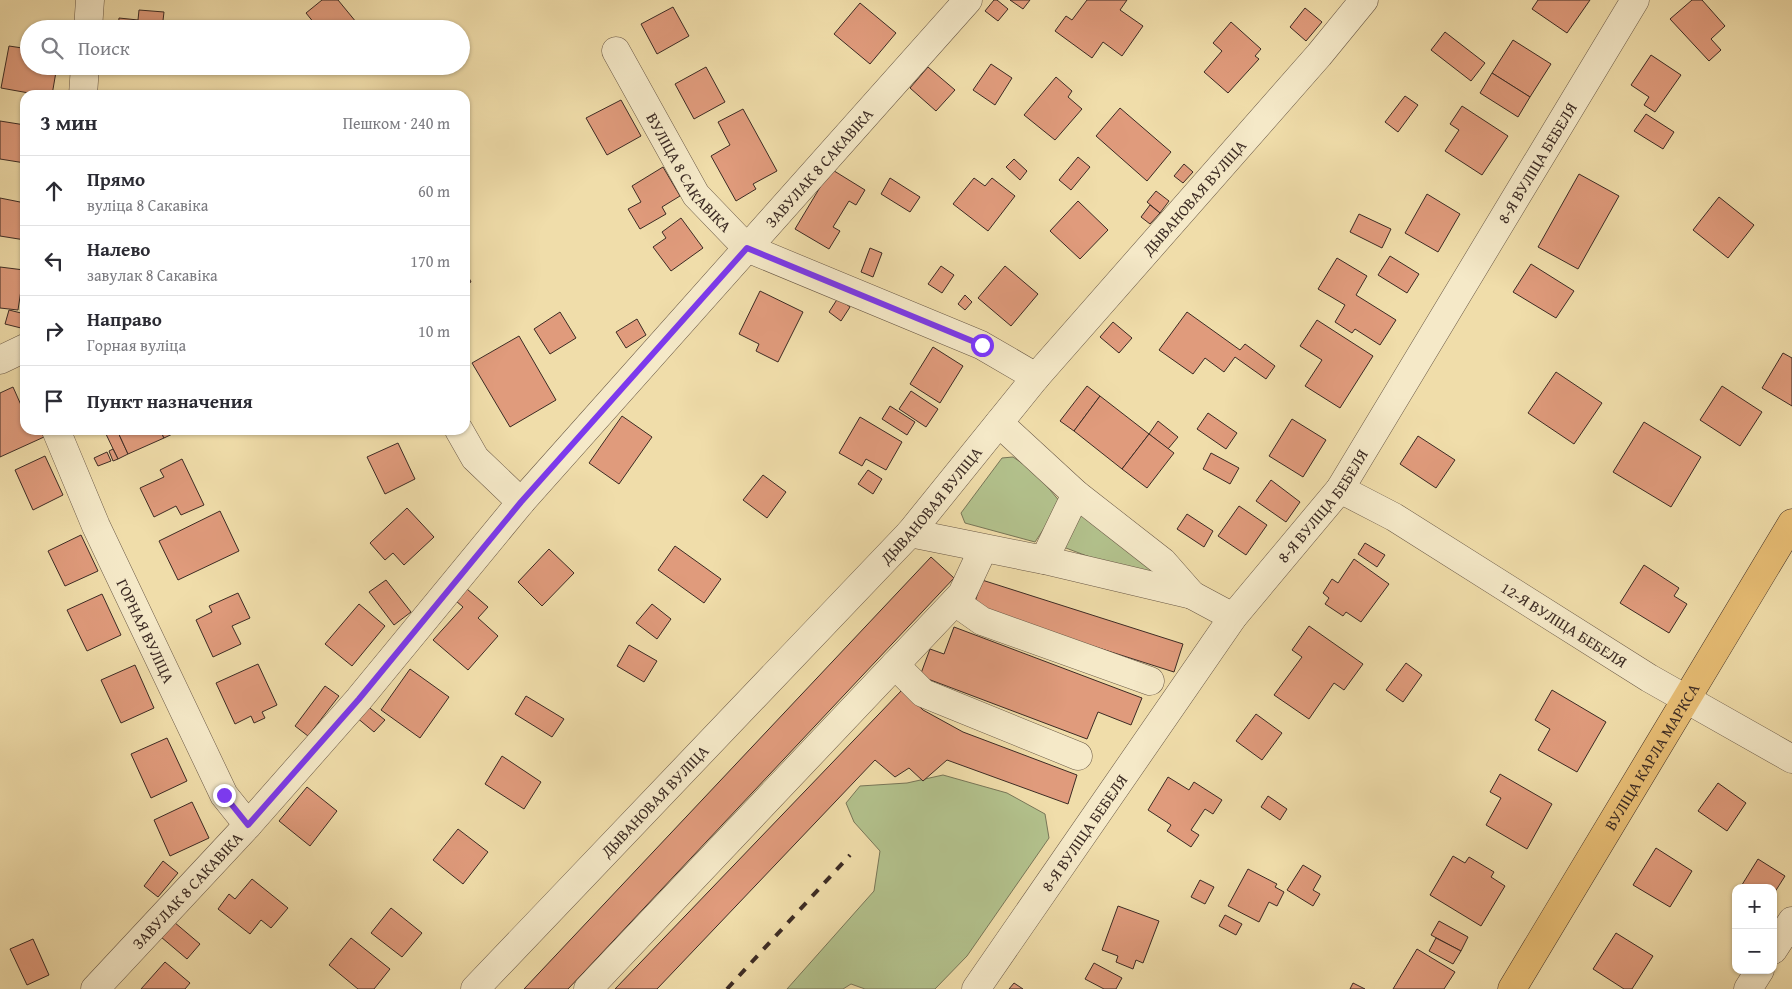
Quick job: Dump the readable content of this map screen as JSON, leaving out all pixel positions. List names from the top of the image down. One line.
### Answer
{"streets":{"main road":["ВУЛІЦА КАРЛА МАРКСА"],"street":["8-Я ВУЛІЦА БЕБЕЛЯ","ЗАВУЛАК 8 САКАВІКА","ВУЛІЦА 8 САКАВІКА","ДЫВАНОВАЯ ВУЛІЦА","12-Я ВУЛІЦА БЕБЕЛЯ","ГОРНАЯ ВУЛІЦА"]},"crossings":[["8-Я ВУЛІЦА БЕБЕЛЯ","12-Я ВУЛІЦА БЕБЕЛЯ"],["ЗАВУЛАК 8 САКАВІКА","ВУЛІЦА 8 САКАВІКА"],["ЗАВУЛАК 8 САКАВІКА","ГОРНАЯ ВУЛІЦА"],["ВУЛІЦА 8 САКАВІКА","ДЫВАНОВАЯ ВУЛІЦА"],["12-Я ВУЛІЦА БЕБЕЛЯ","ВУЛІЦА КАРЛА МАРКСА"]],"page":{"search":"Поиск","heading":["3 мин","Пешком · 240 m"],"list":[["Прямо","вуліца 8 Сакавіка","60 m"],["Налево","завулак 8 Сакавіка","170 m"],["Направо","Горная вуліца","10 m"],"Пункт назначения"],"map_buttons":["+","−"]}}
